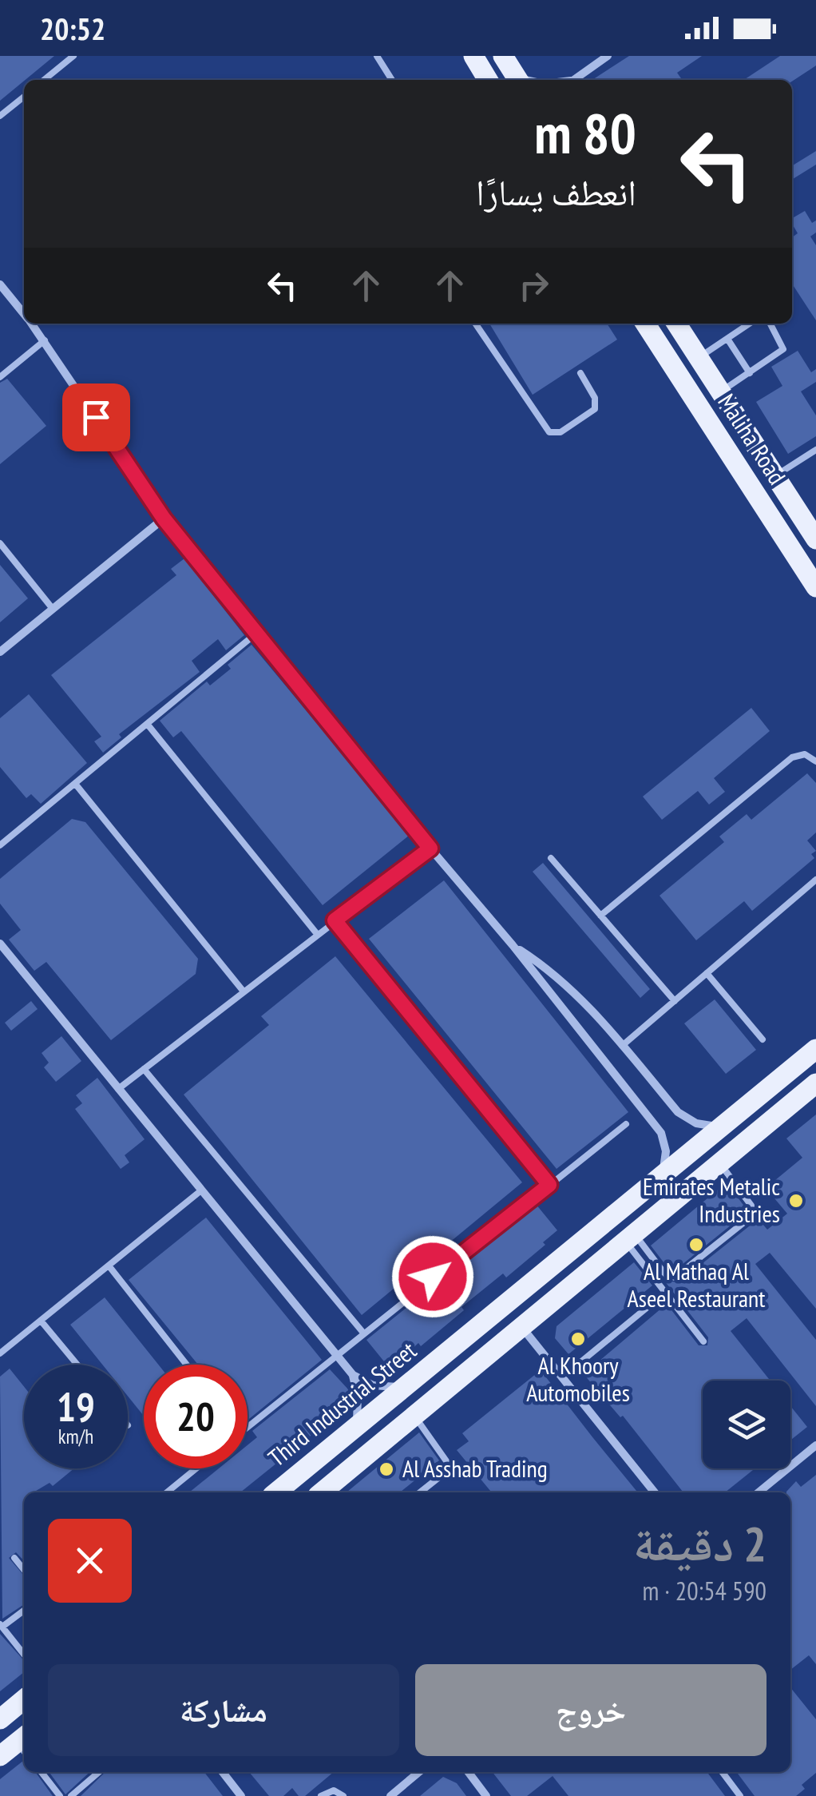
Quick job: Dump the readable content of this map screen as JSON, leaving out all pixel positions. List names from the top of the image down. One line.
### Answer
{"streets":{"main road":["Maliha Road","Third Industrial Street"]},"places":["Emirates Metalic Industries","Al Mathaq Al Aseel Restaurant","Al Khoory Automobiles","Al Asshab Trading"],"page":{"status":"20:52","turn":["80 m","انعطف يسارًا"],"speed":"19 km/h","limit":"20","heading":["2 دقيقة","590 m · 20:54"],"buttons":["خروج","مشاركة"]}}
